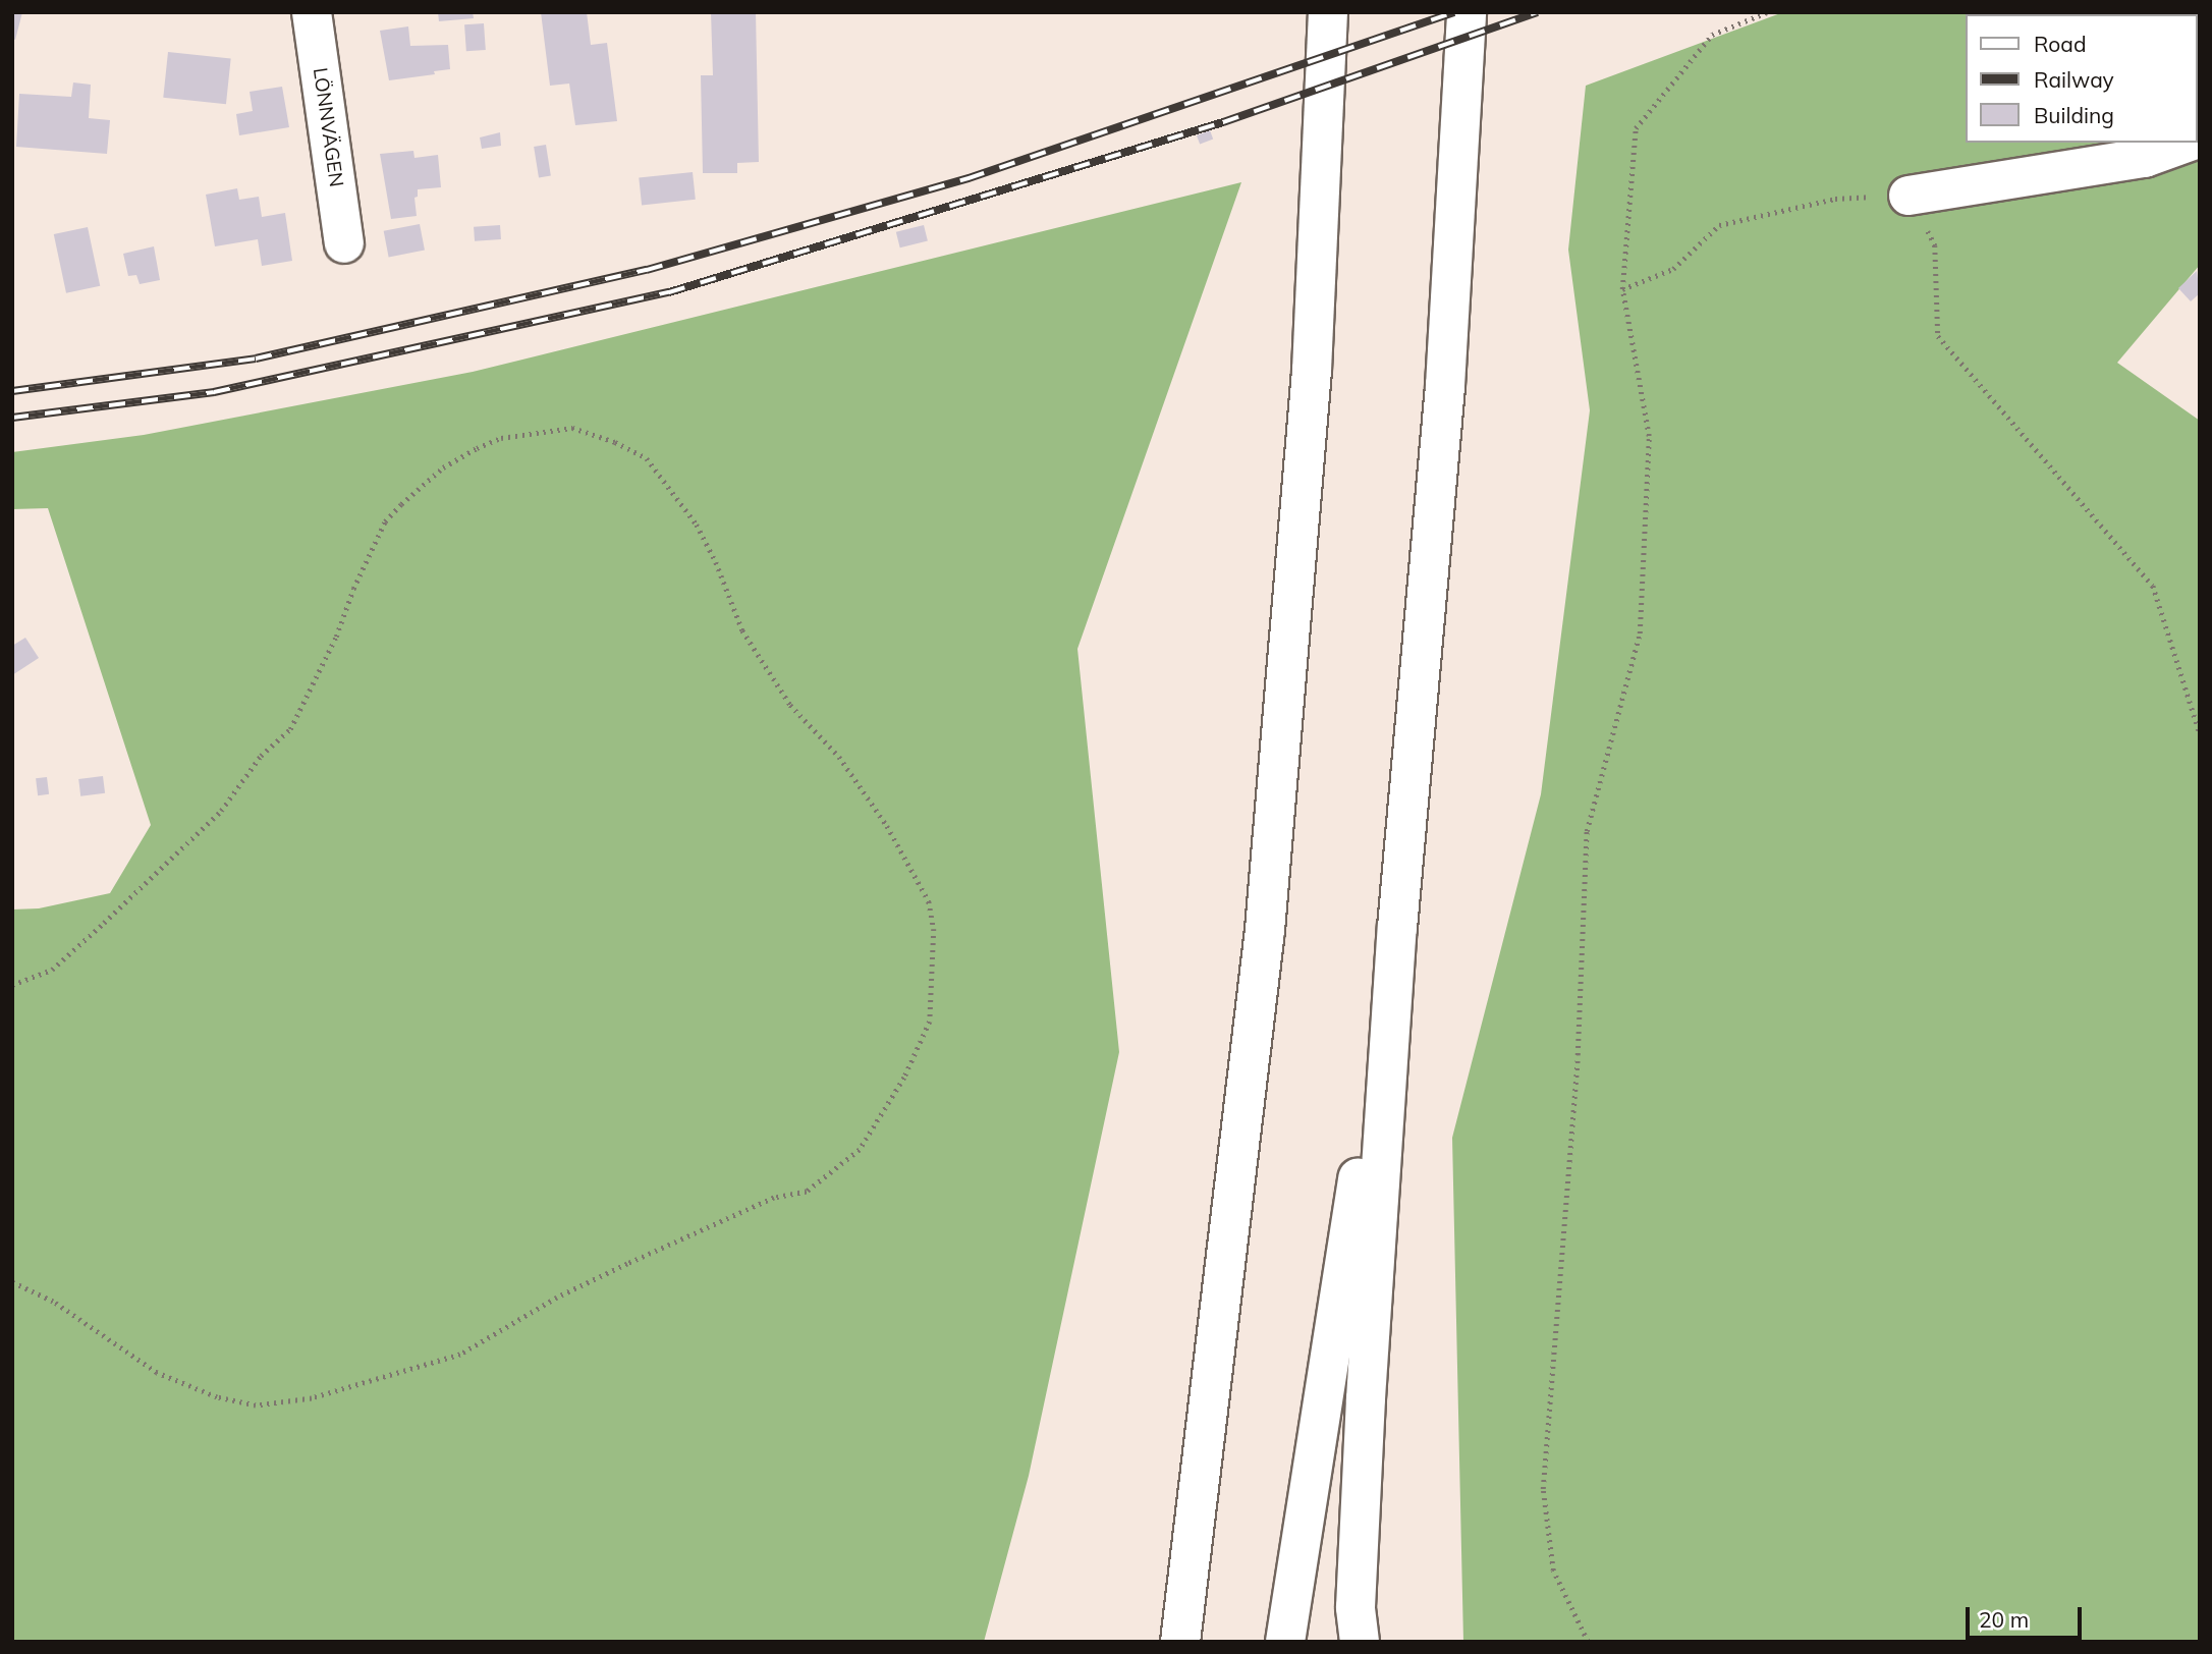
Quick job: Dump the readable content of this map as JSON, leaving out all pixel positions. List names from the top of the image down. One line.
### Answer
{"streets":{"main road":["LÖNNVÄGEN"]},"legend":["Road","Railway","Building"],"scale_bar":"20 m"}
